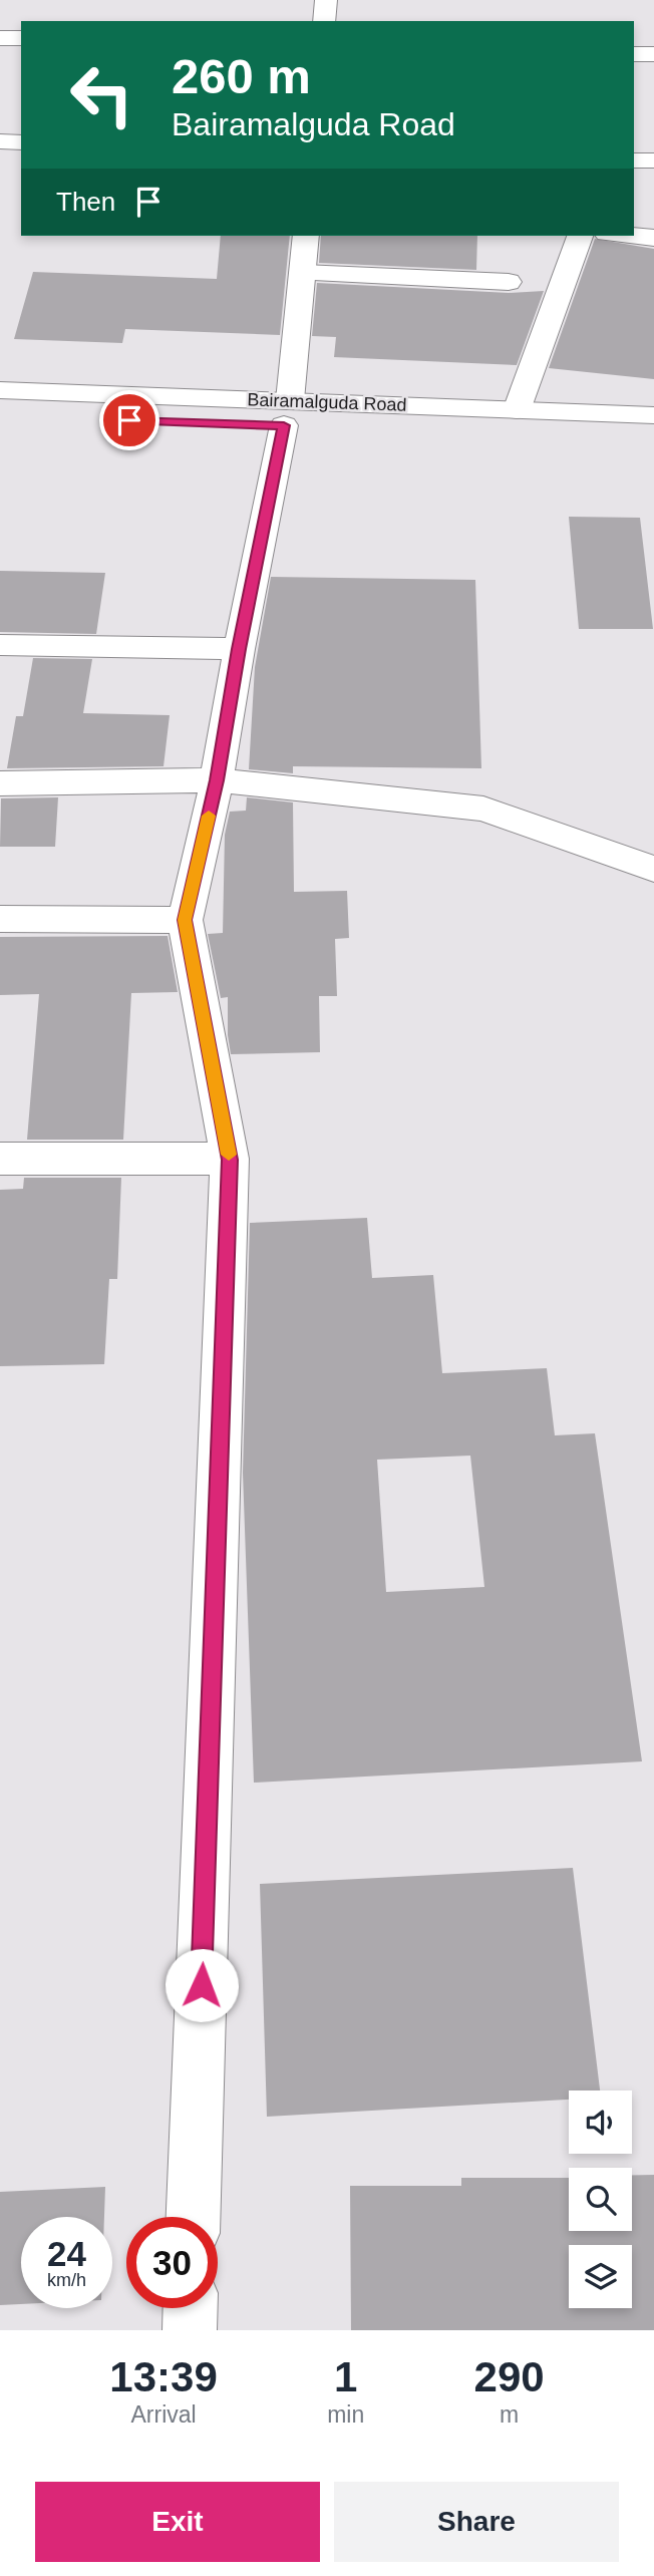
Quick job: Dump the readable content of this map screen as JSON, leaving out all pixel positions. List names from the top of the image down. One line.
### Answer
{"streets":{"street":["Bairamalguda Road"]},"page":{"turn":["260 m","Bairamalguda Road"],"then":"Then","speed":"24 km/h","limit":"30","eta":["13:39","Arrival","1","min","290","m"],"buttons":["Exit","Share"]}}
